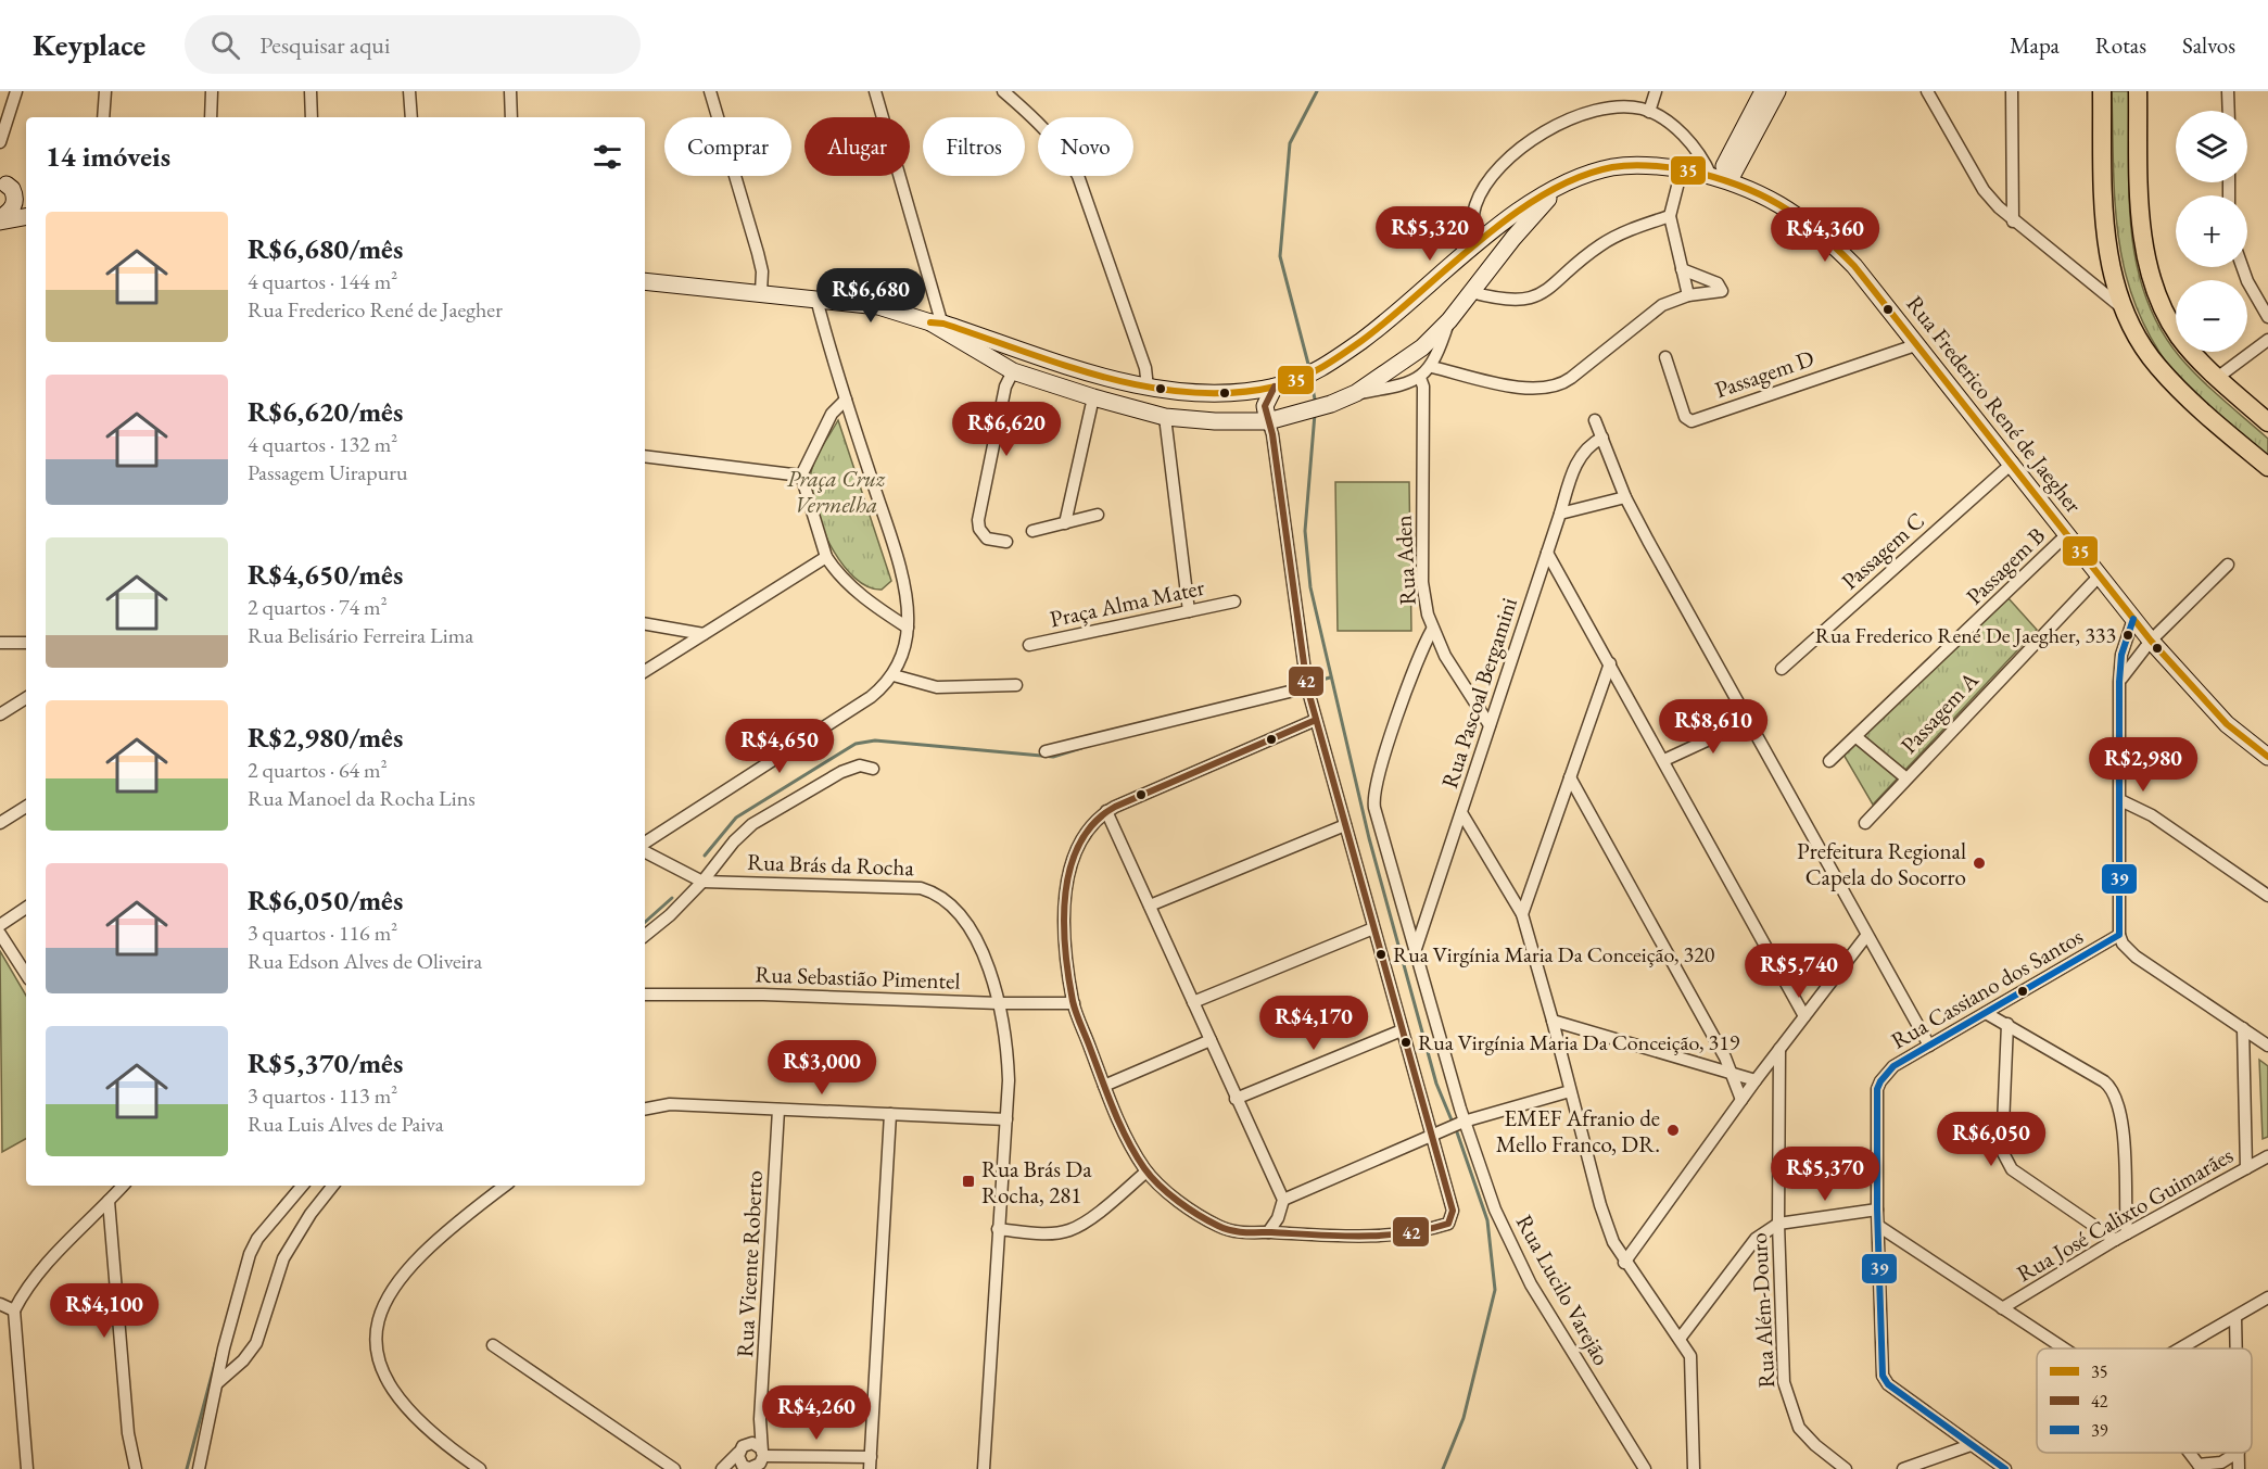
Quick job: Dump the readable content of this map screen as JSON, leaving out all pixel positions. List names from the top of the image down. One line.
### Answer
{"streets":{"main road":["Rua Frederico René de Jaegher"],"street":["Passagem D","Passagem C","Rua Aden","Passagem B","Praça Alma Mater","Rua Pascoal Bergamini","Passagem A","Rua Brás da Rocha","Rua Sebastião Pimentel","Rua Cassiano dos Santos","Rua José Calixto Guimarães","Rua Vicente Roberto","Rua Lucilo Varejão","Rua Além-Douro"]},"crossings":[["Passagem D","Rua Frederico René de Jaegher"],["Rua Frederico René de Jaegher","Passagem C"],["Rua Frederico René de Jaegher","Rua Aden"],["Rua Frederico René de Jaegher","Passagem B"],["Rua Frederico René de Jaegher","Passagem A"],["Rua Frederico René de Jaegher","Rua Cassiano dos Santos"],["Rua Aden","Rua Pascoal Bergamini"],["Rua Aden","Rua Lucilo Varejão"],["Rua Pascoal Bergamini","Rua Lucilo Varejão"],["Rua Brás da Rocha","Rua Sebastião Pimentel"]],"parks":["Praça Cruz Vermelha"],"places":{"other":["Rua Frederico René De Jaegher, 333","Prefeitura Regional Capela do Socorro","Rua Virgínia Maria Da Conceição, 320","Rua Virgínia Maria Da Conceição, 319","EMEF Afranio de Mello Franco, DR."],"transit":["Rua Brás Da Rocha, 281"]},"lines":["transit line 35","transit line 42","transit line 39"],"legend":["35","42","39"],"page":{"header":"Keyplace","search":"Pesquisar aqui","nav":["Mapa","Rotas","Salvos"],"map_buttons":["+","−"],"chip":["Comprar","Alugar","Filtros","Novo"],"heading":"14 imóveis","list":[{"name":"R$6,680/mês","note":"4 quartos · 144 m² · Rua Frederico René de Jaegher"},{"name":"R$6,620/mês","note":"4 quartos · 132 m² · Passagem Uirapuru"},{"name":"R$4,650/mês","note":"2 quartos · 74 m² · Rua Belisário Ferreira Lima"},{"name":"R$2,980/mês","note":"2 quartos · 64 m² · Rua Manoel da Rocha Lins"},{"name":"R$6,050/mês","note":"3 quartos · 116 m² · Rua Edson Alves de Oliveira"},{"name":"R$5,370/mês","note":"3 quartos · 113 m² · Rua Luis Alves de Paiva"}],"price":["R$5,320","R$4,360","R$6,680","R$6,620","R$8,610","R$4,650","R$2,980","R$5,740","R$4,170","R$3,000","R$6,050","R$5,370","R$4,100","R$4,260"]}}
